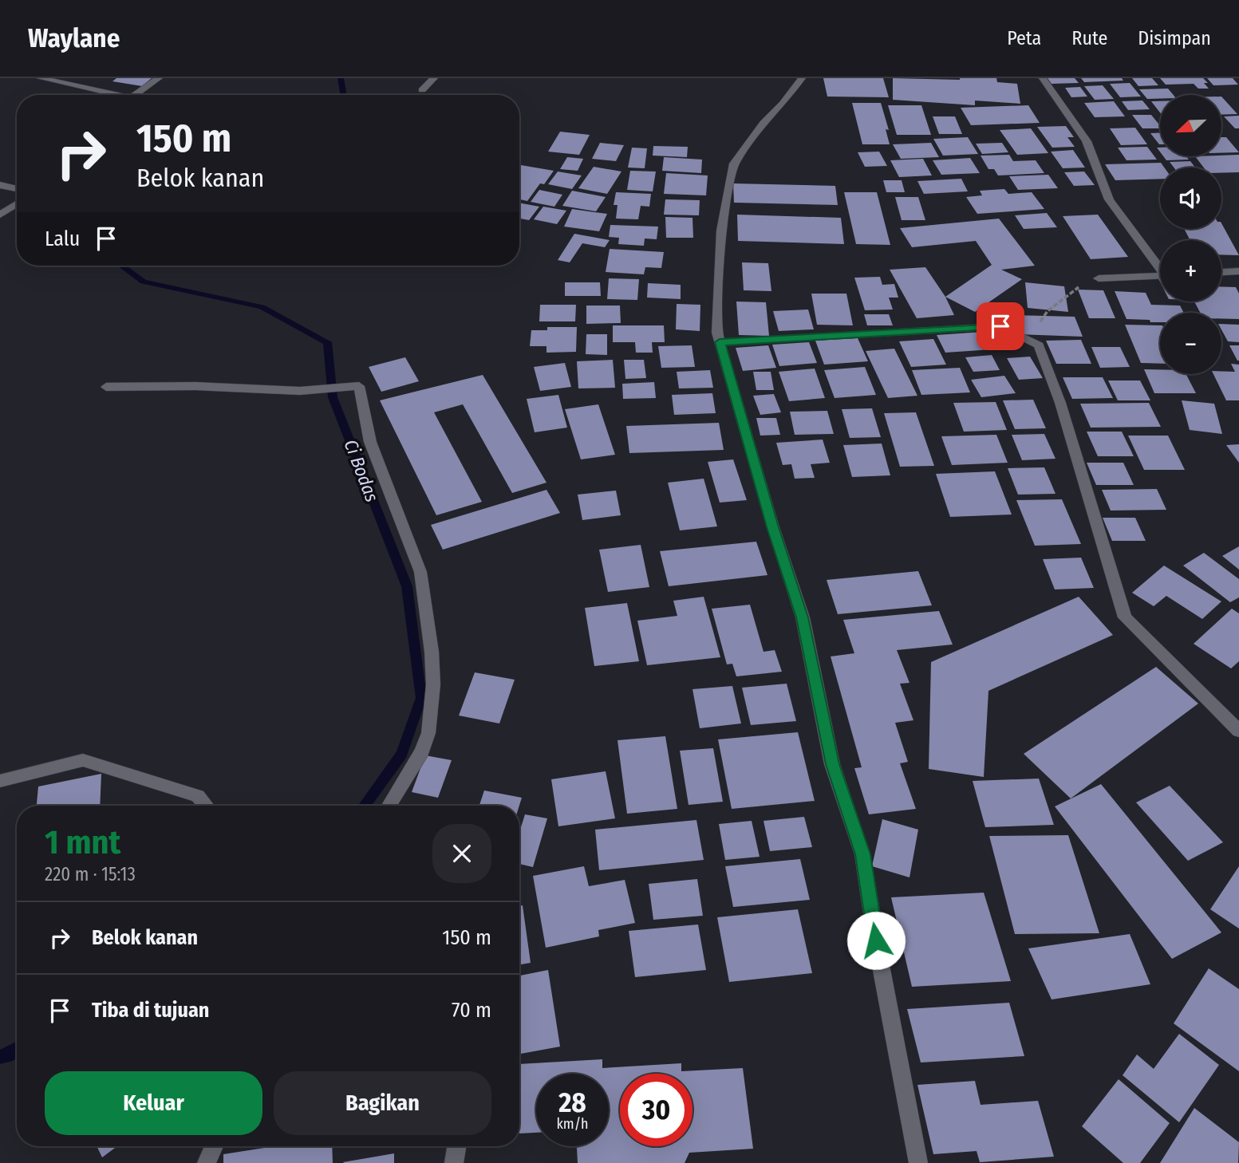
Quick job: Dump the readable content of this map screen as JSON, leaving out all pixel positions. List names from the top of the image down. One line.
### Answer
{"water":["Ci Bodas"],"north":"bottom left","page":{"header":"Waylane","nav":["Peta","Rute","Disimpan"],"map_buttons":["+","−"],"turn":["150 m","Belok kanan"],"then":"Lalu","heading":["1 mnt","220 m · 15:13"],"list":[{"name":"Belok kanan","value":"150 m"},{"name":"Tiba di tujuan","value":"70 m"}],"buttons":["Keluar","Bagikan"],"speed":"28 km/h","limit":"30"}}
